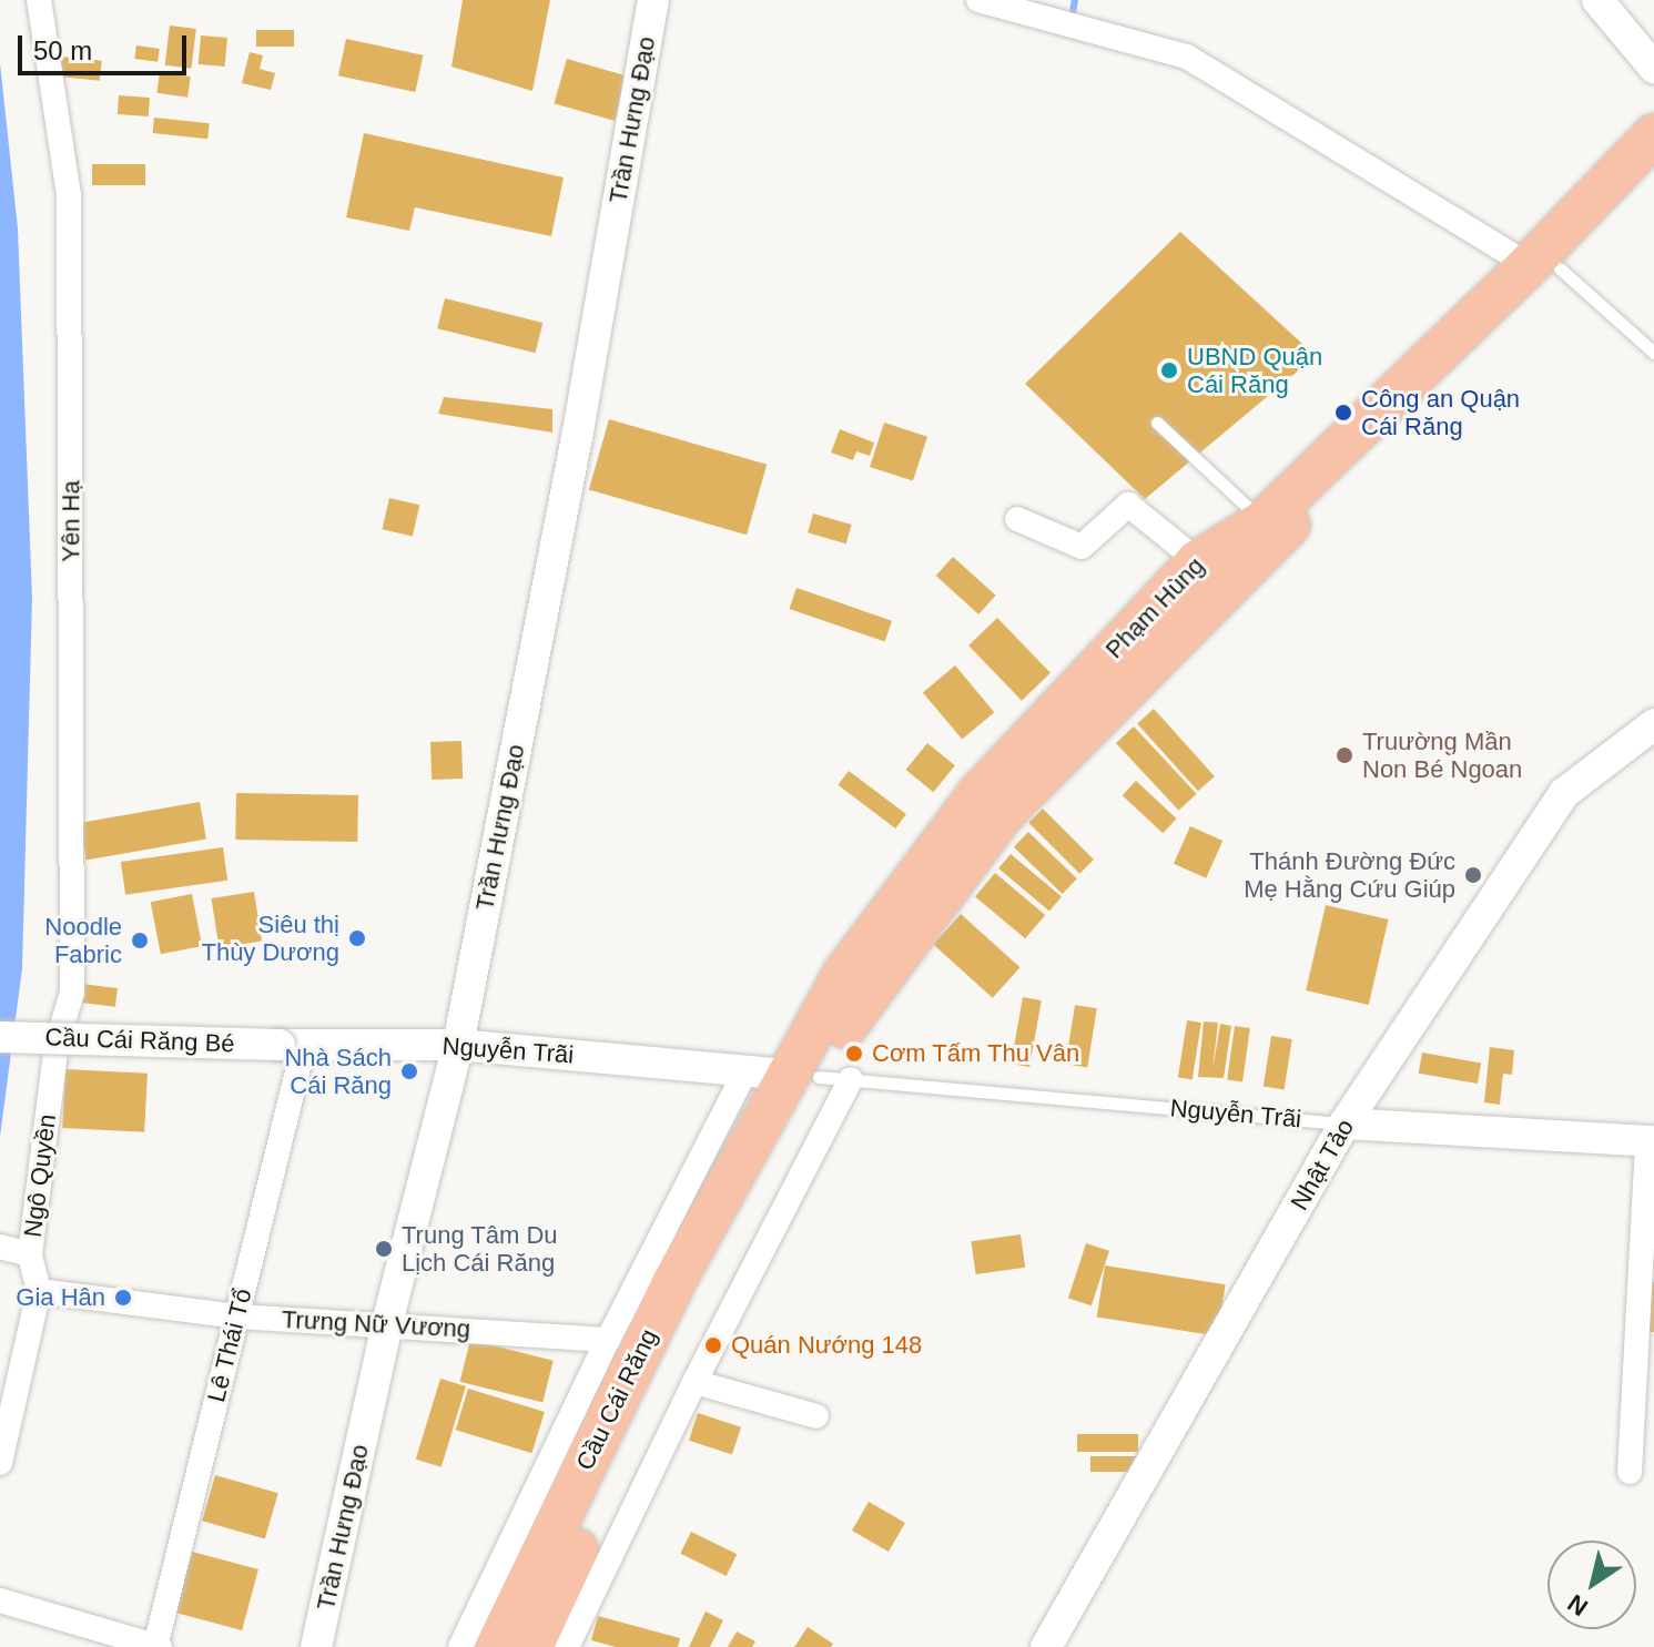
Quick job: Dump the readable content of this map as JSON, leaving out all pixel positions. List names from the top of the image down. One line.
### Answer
{"streets":{"highway":["Phạm Hùng","Cầu Cái Răng"],"street":["Trần Hưng Đạo","Yên Hạ","Cầu Cái Răng Bé","Nguyễn Trãi","Nhật Tảo","Ngô Quyền","Trưng Nữ Vương","Lê Thái Tổ"]},"crossings":[["Trần Hưng Đạo","Nguyễn Trãi"],["Trần Hưng Đạo","Trưng Nữ Vương"],["Yên Hạ","Ngô Quyền"],["Phạm Hùng","Nguyễn Trãi"],["Phạm Hùng","Cầu Cái Răng"],["Cầu Cái Răng Bé","Nguyễn Trãi"],["Cầu Cái Răng Bé","Lê Thái Tổ"],["Nguyễn Trãi","Nhật Tảo"],["Nguyễn Trãi","Lê Thái Tổ"],["Ngô Quyền","Trưng Nữ Vương"],["Trưng Nữ Vương","Lê Thái Tổ"]],"places":["UBND Quận Cái Răng","Công an Quận Cái Răng","Truường Mần Non Bé Ngoan","Thánh Đường Đức Mẹ Hằng Cứu Giúp","Siêu thị Thùy Dương","Noodle Fabric","Cơm Tấm Thu Vân","Nhà Sách Cái Răng","Trung Tâm Du Lịch Cái Răng","Gia Hân","Quán Nướng 148"],"scale_bar":"50 m","north":"bottom left"}
